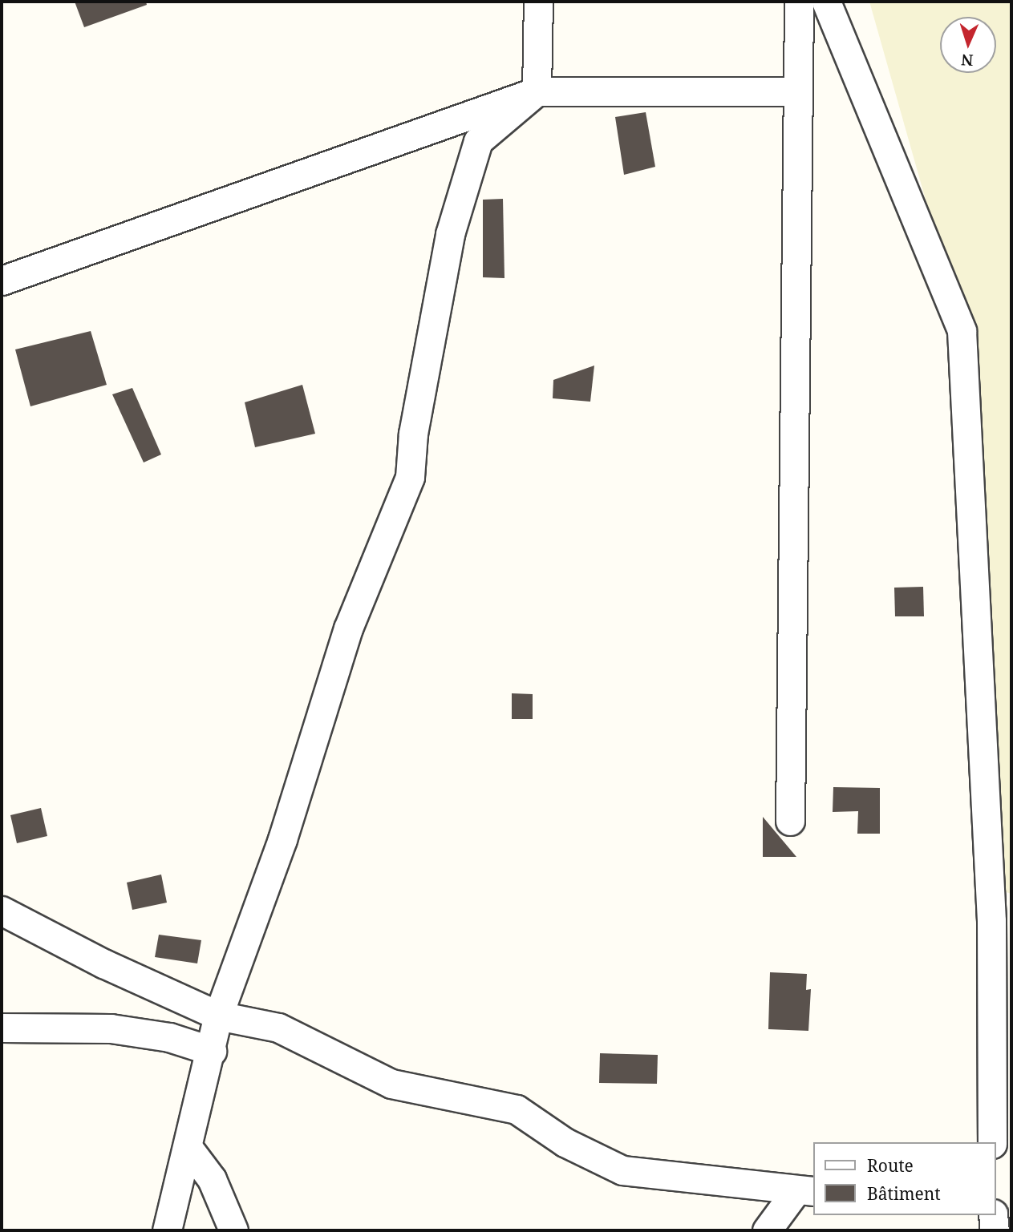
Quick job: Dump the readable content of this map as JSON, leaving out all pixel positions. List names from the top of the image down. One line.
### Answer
{"legend":["Route","Bâtiment"],"north":"bottom"}
